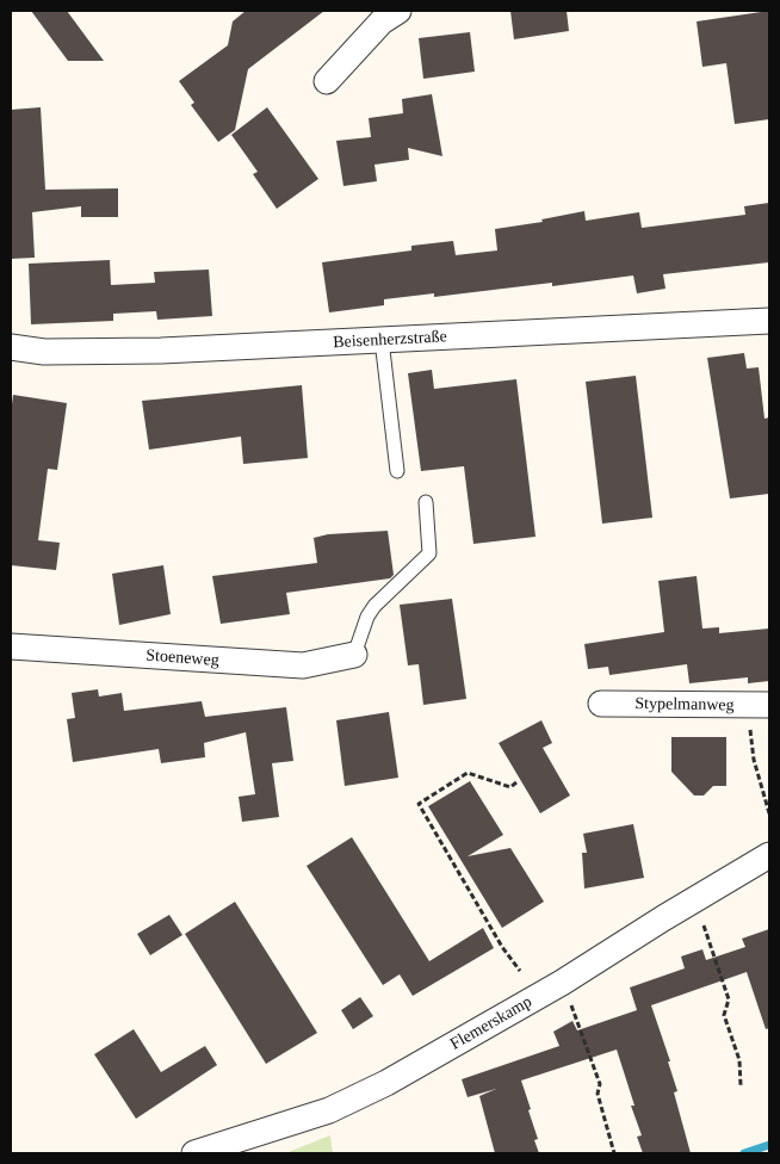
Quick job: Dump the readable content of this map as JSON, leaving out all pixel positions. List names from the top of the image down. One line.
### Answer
{"streets":{"street":["Beisenherzstraße","Stoeneweg","Stypelmanweg","Flemerskamp"]}}
